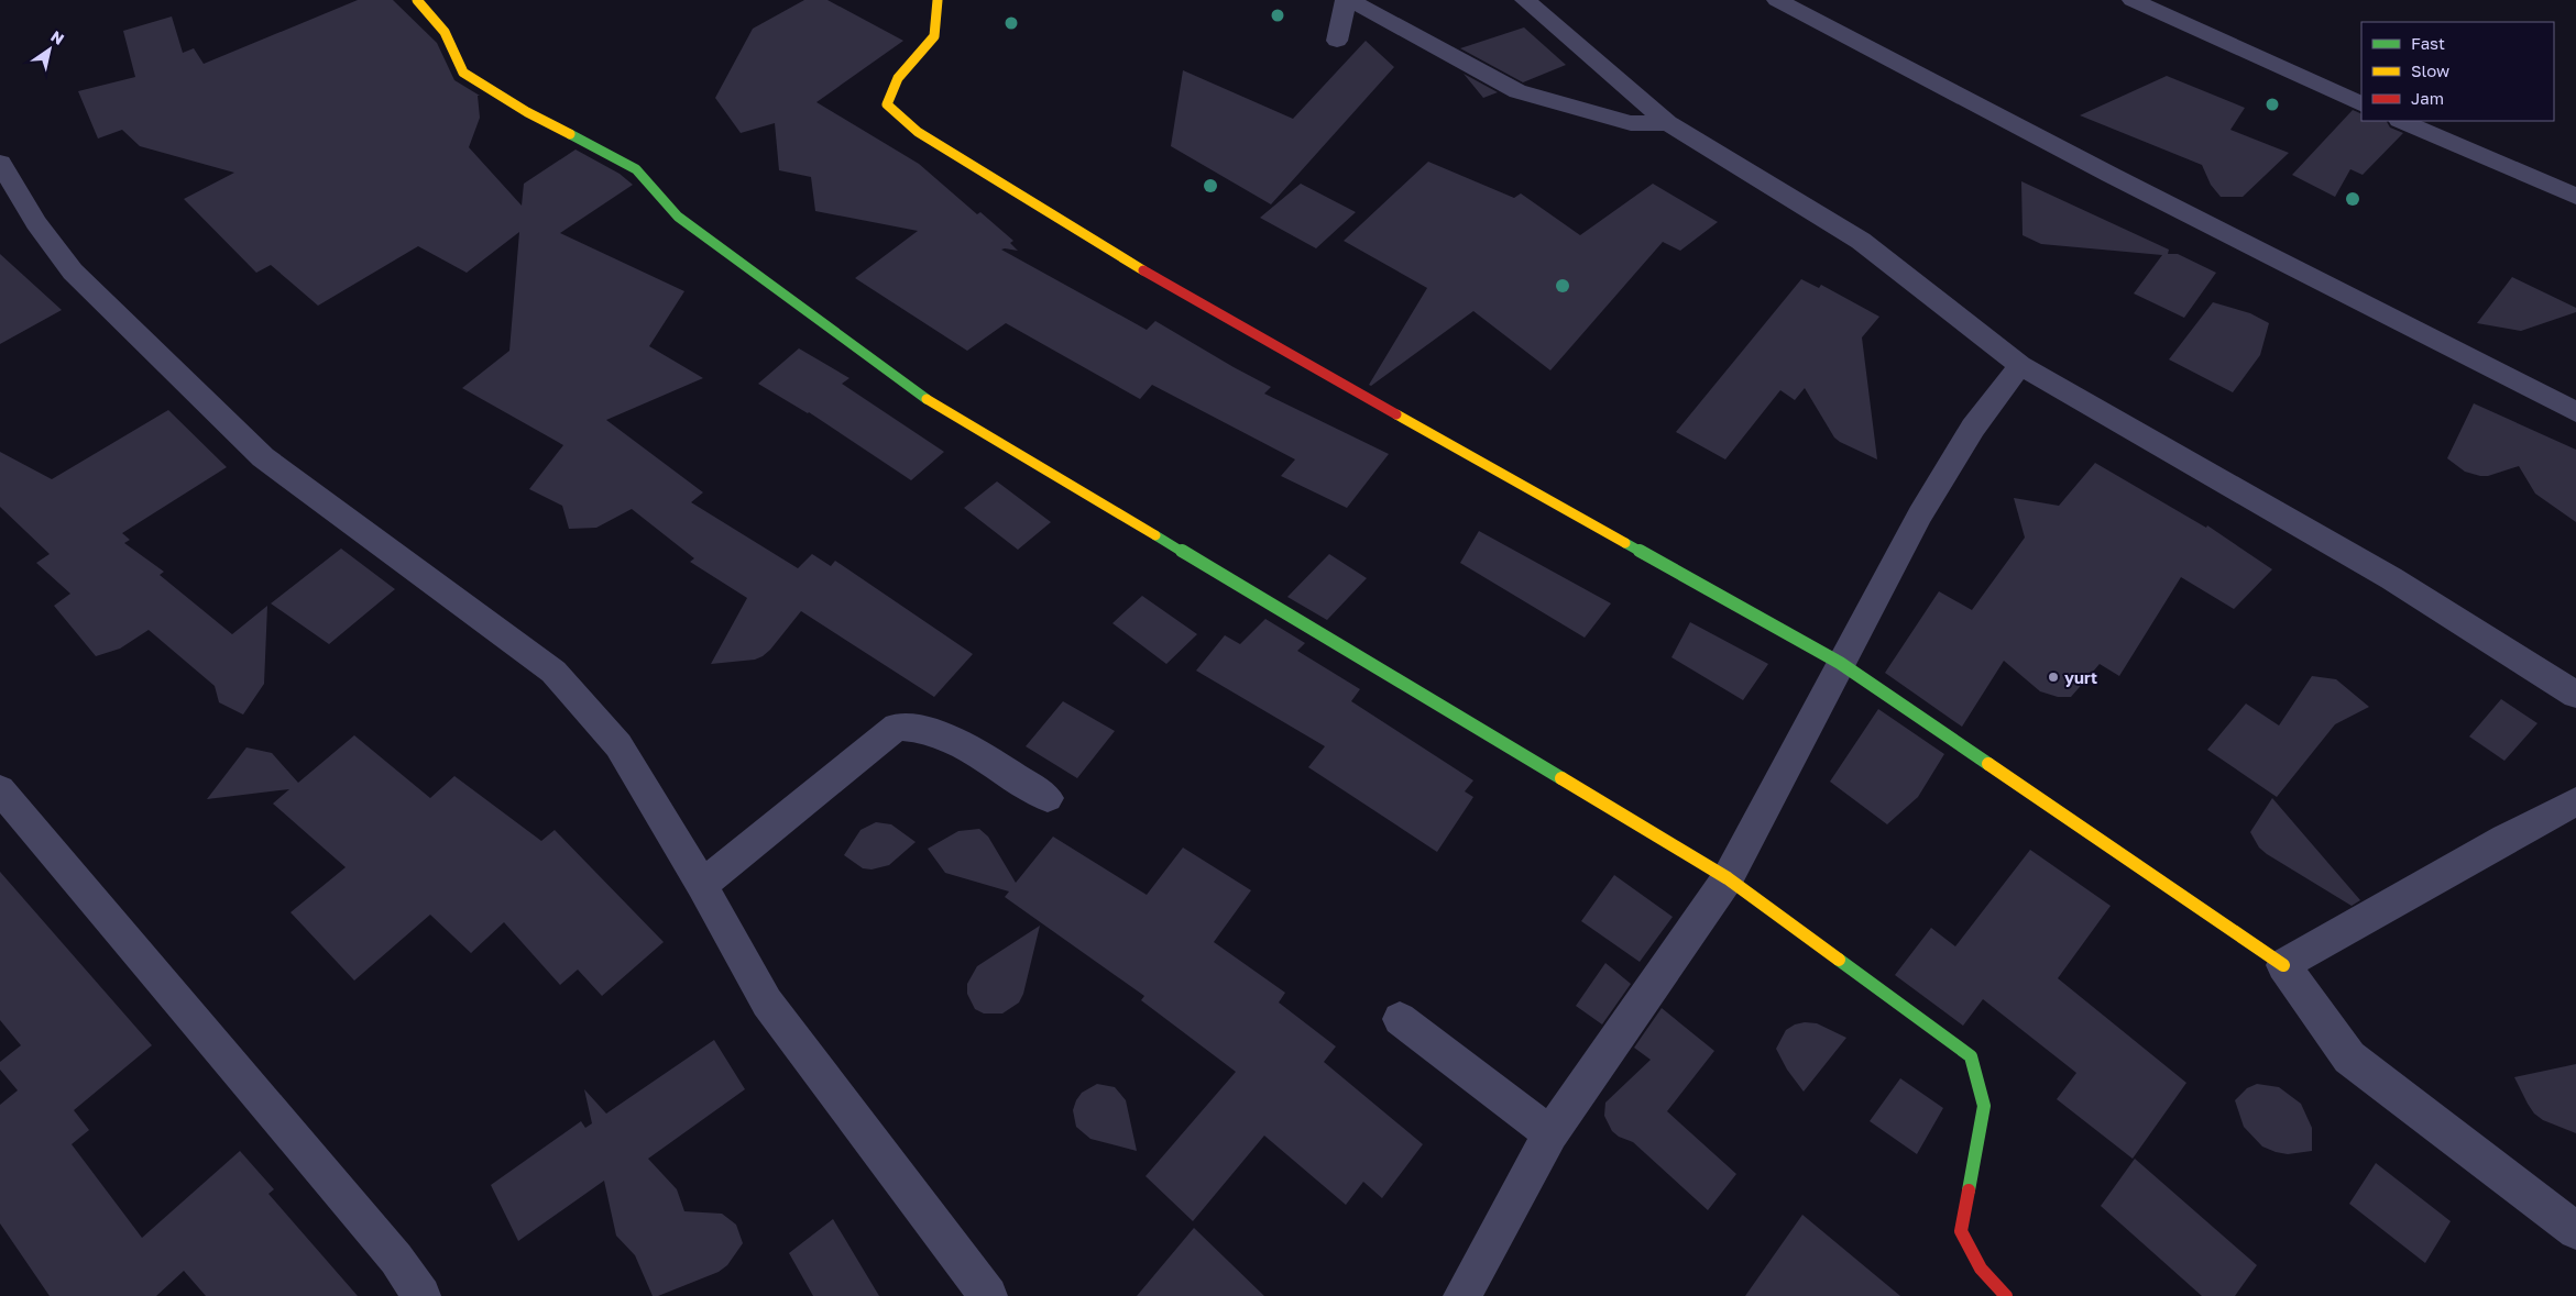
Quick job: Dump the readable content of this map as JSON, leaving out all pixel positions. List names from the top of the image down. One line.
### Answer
{"places":["yurt"],"legend":["Fast","Slow","Jam"],"north":"top right"}
